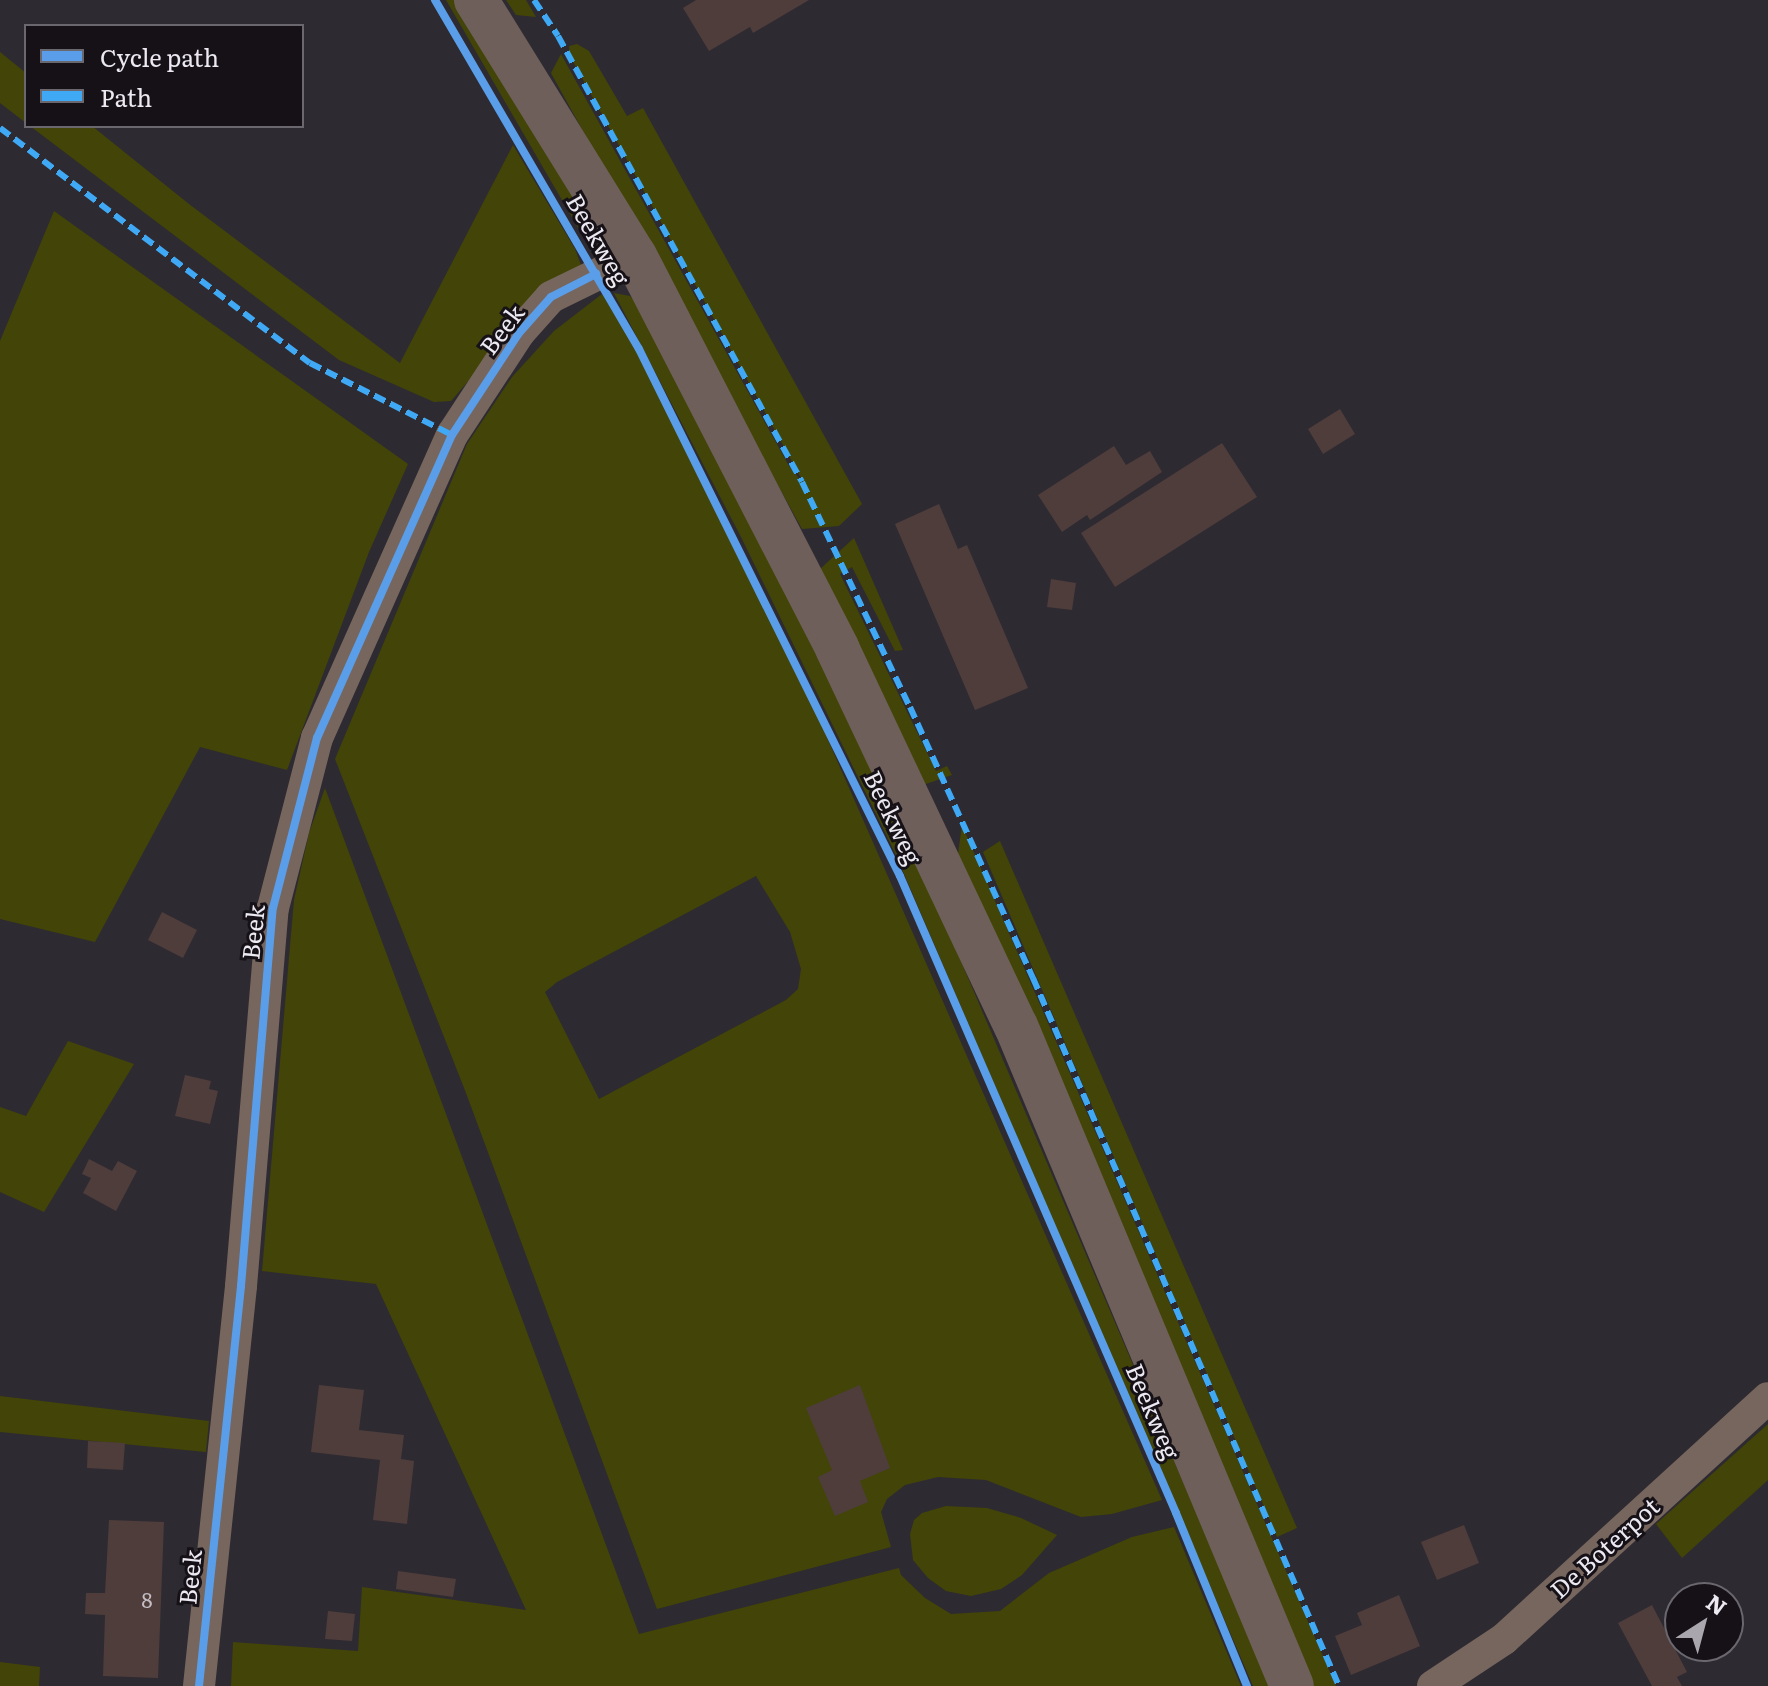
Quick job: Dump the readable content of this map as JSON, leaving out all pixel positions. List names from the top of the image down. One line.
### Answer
{"streets":{"main road":["Beekweg"],"street":["Beek","De Boterpot"]},"crossings":[["Beekweg","Beek"]],"house_numbers":["8"],"legend":["Cycle path","Path"],"north":"top right"}
